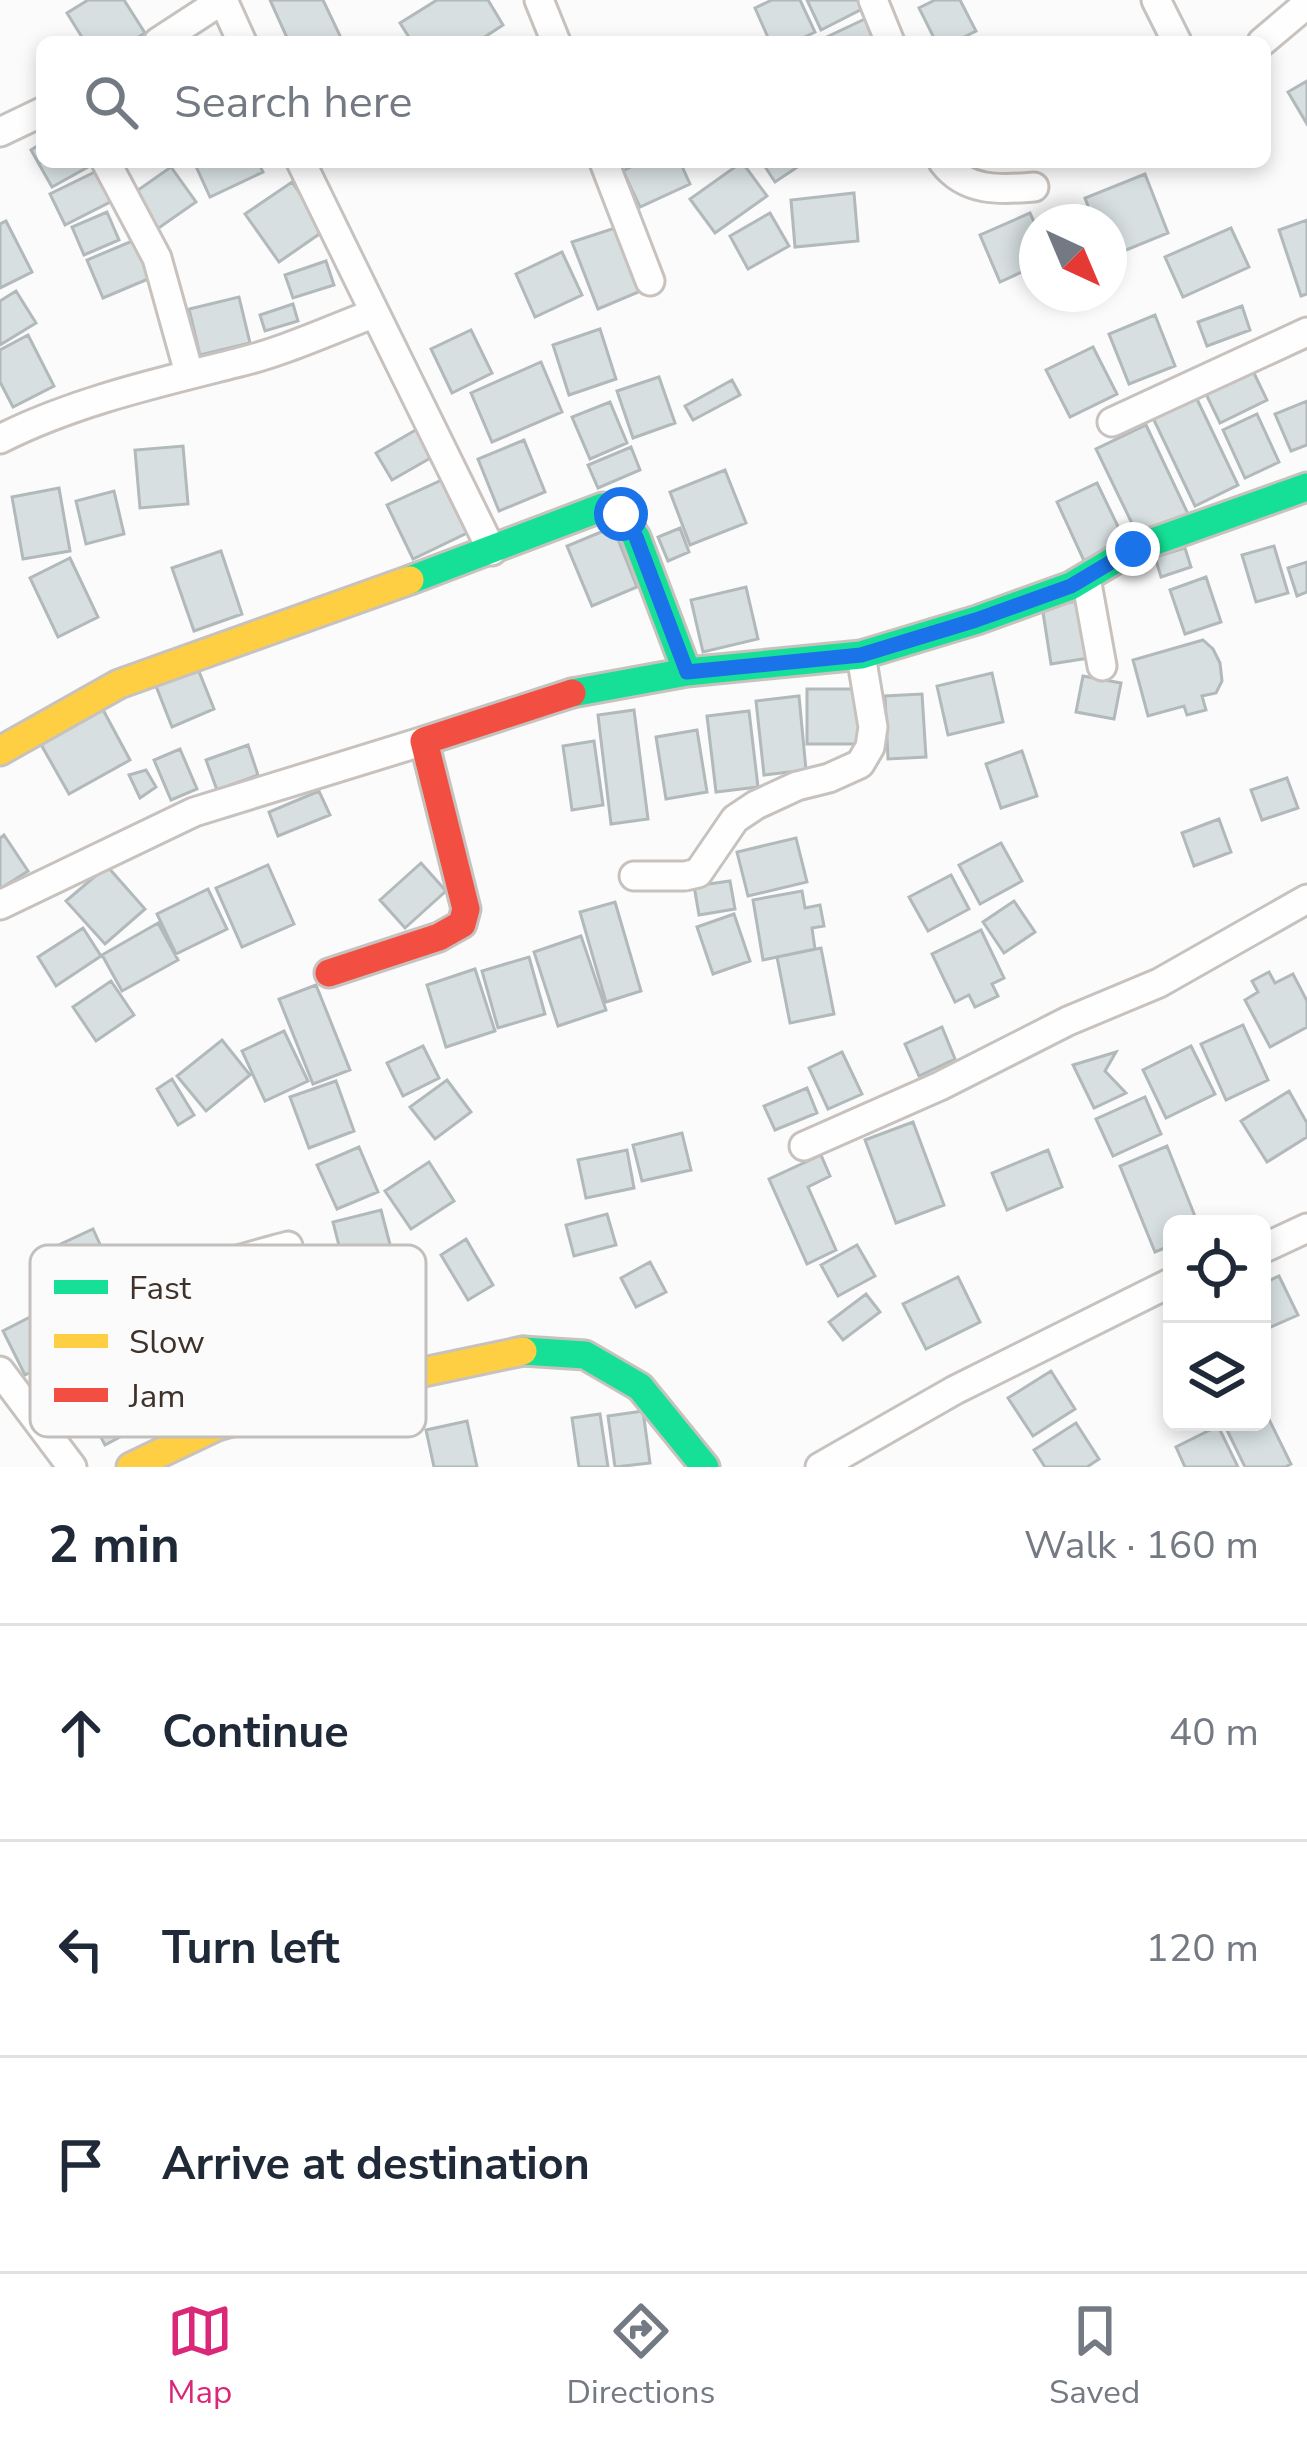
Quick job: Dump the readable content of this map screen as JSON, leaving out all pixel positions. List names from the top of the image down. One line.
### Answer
{"legend":["Fast","Slow","Jam"],"north":"bottom right","page":{"search":"Search here","heading":["2 min","Walk · 160 m"],"list":[["Continue","40 m"],["Turn left","120 m"],"Arrive at destination"],"nav":["Map","Directions","Saved"]}}
